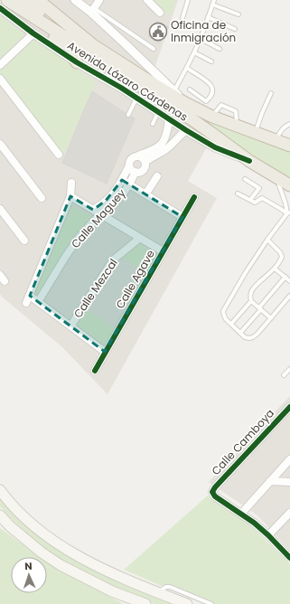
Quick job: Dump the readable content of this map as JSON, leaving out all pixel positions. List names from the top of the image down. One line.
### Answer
{"streets":{"highway":["Avenida Lázaro Cárdenas"],"street":["Calle Maguey","Calle Agave","Calle Mezcal","Calle Camboya"]},"places":{"public building":["Oficina de Inmigración"]},"north":"top"}
